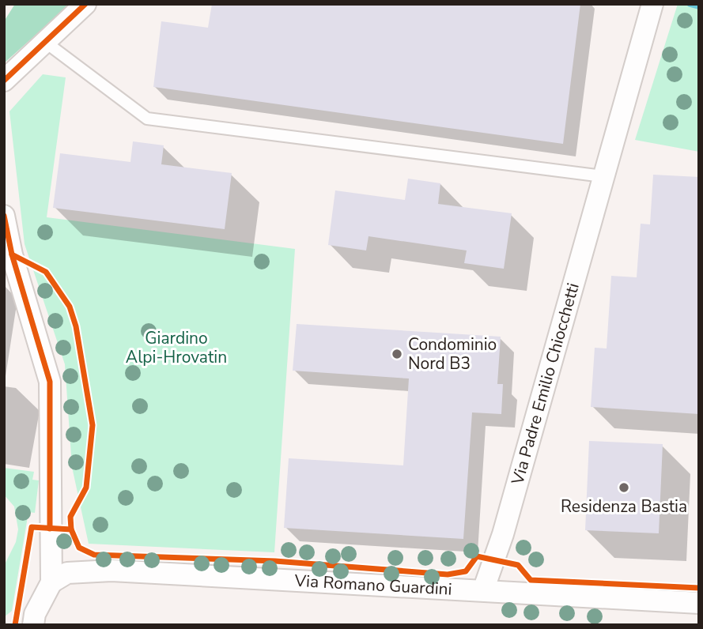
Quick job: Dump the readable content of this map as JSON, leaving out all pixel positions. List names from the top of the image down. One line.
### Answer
{"streets":{"street":["Via Padre Emilio Chiocchetti","Via Romano Guardini"]},"crossings":[["Via Padre Emilio Chiocchetti","Via Romano Guardini"]],"parks":["Giardino Alpi-Hrovatin"],"places":["Condominio Nord B3","Residenza Bastia"]}
